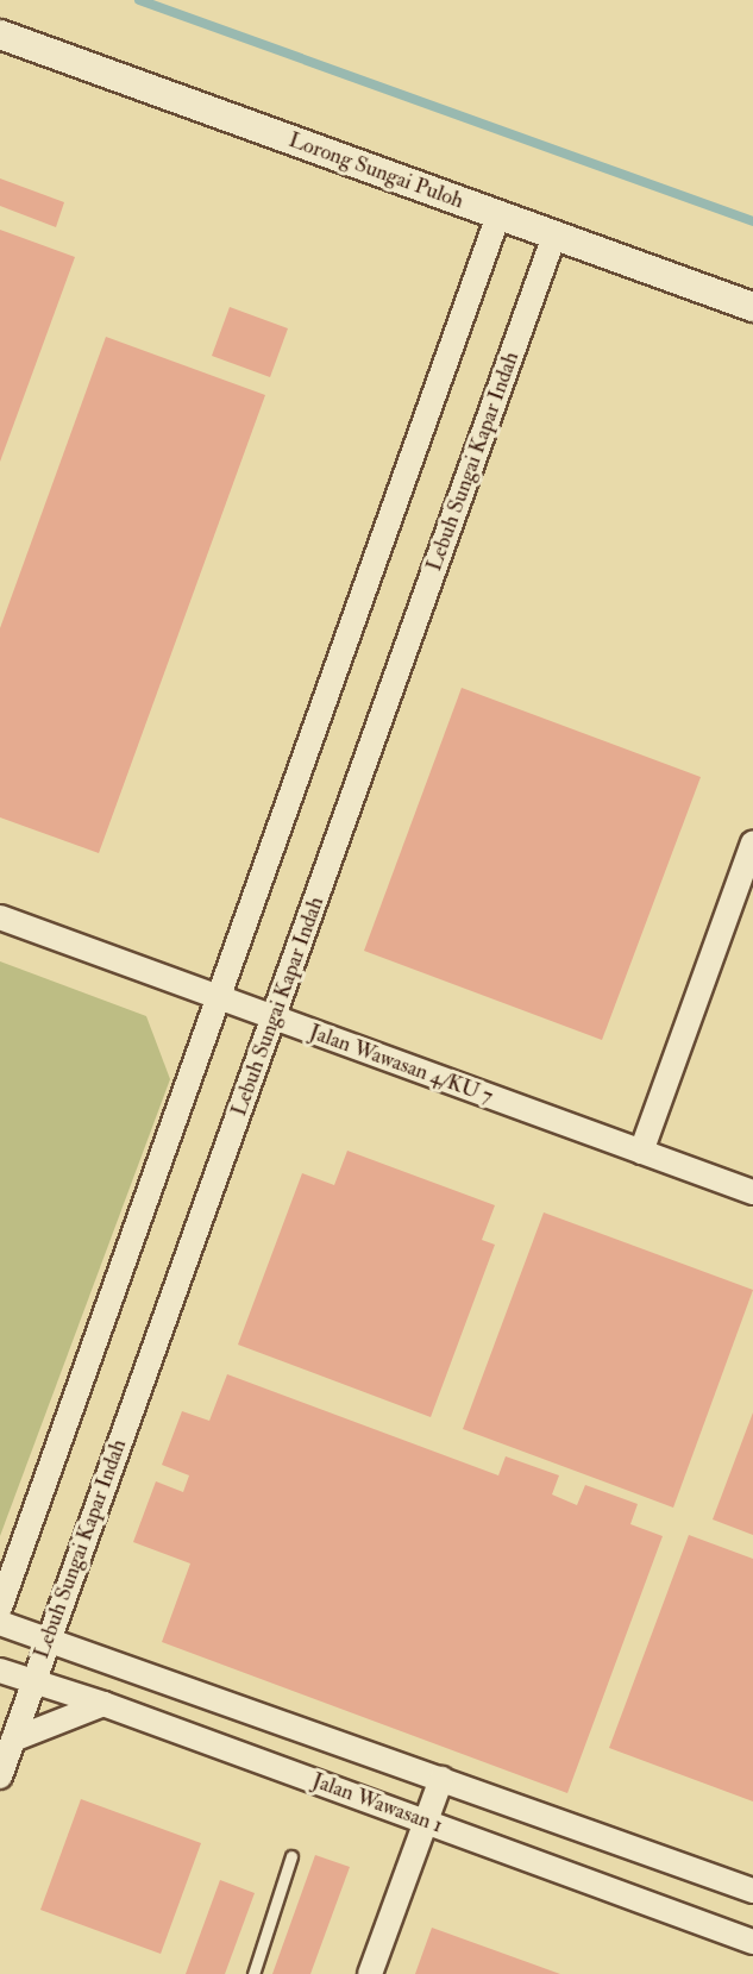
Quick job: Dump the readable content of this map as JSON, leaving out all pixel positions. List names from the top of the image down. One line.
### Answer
{"streets":{"street":["Lorong Sungai Puloh","Lebuh Sungai Kapar Indah","Jalan Wawasan 4/KU 7","Jalan Wawasan 1"]},"crossings":[["Lorong Sungai Puloh","Lebuh Sungai Kapar Indah"],["Lebuh Sungai Kapar Indah","Jalan Wawasan 4/KU 7"],["Lebuh Sungai Kapar Indah","Jalan Wawasan 1"]]}
